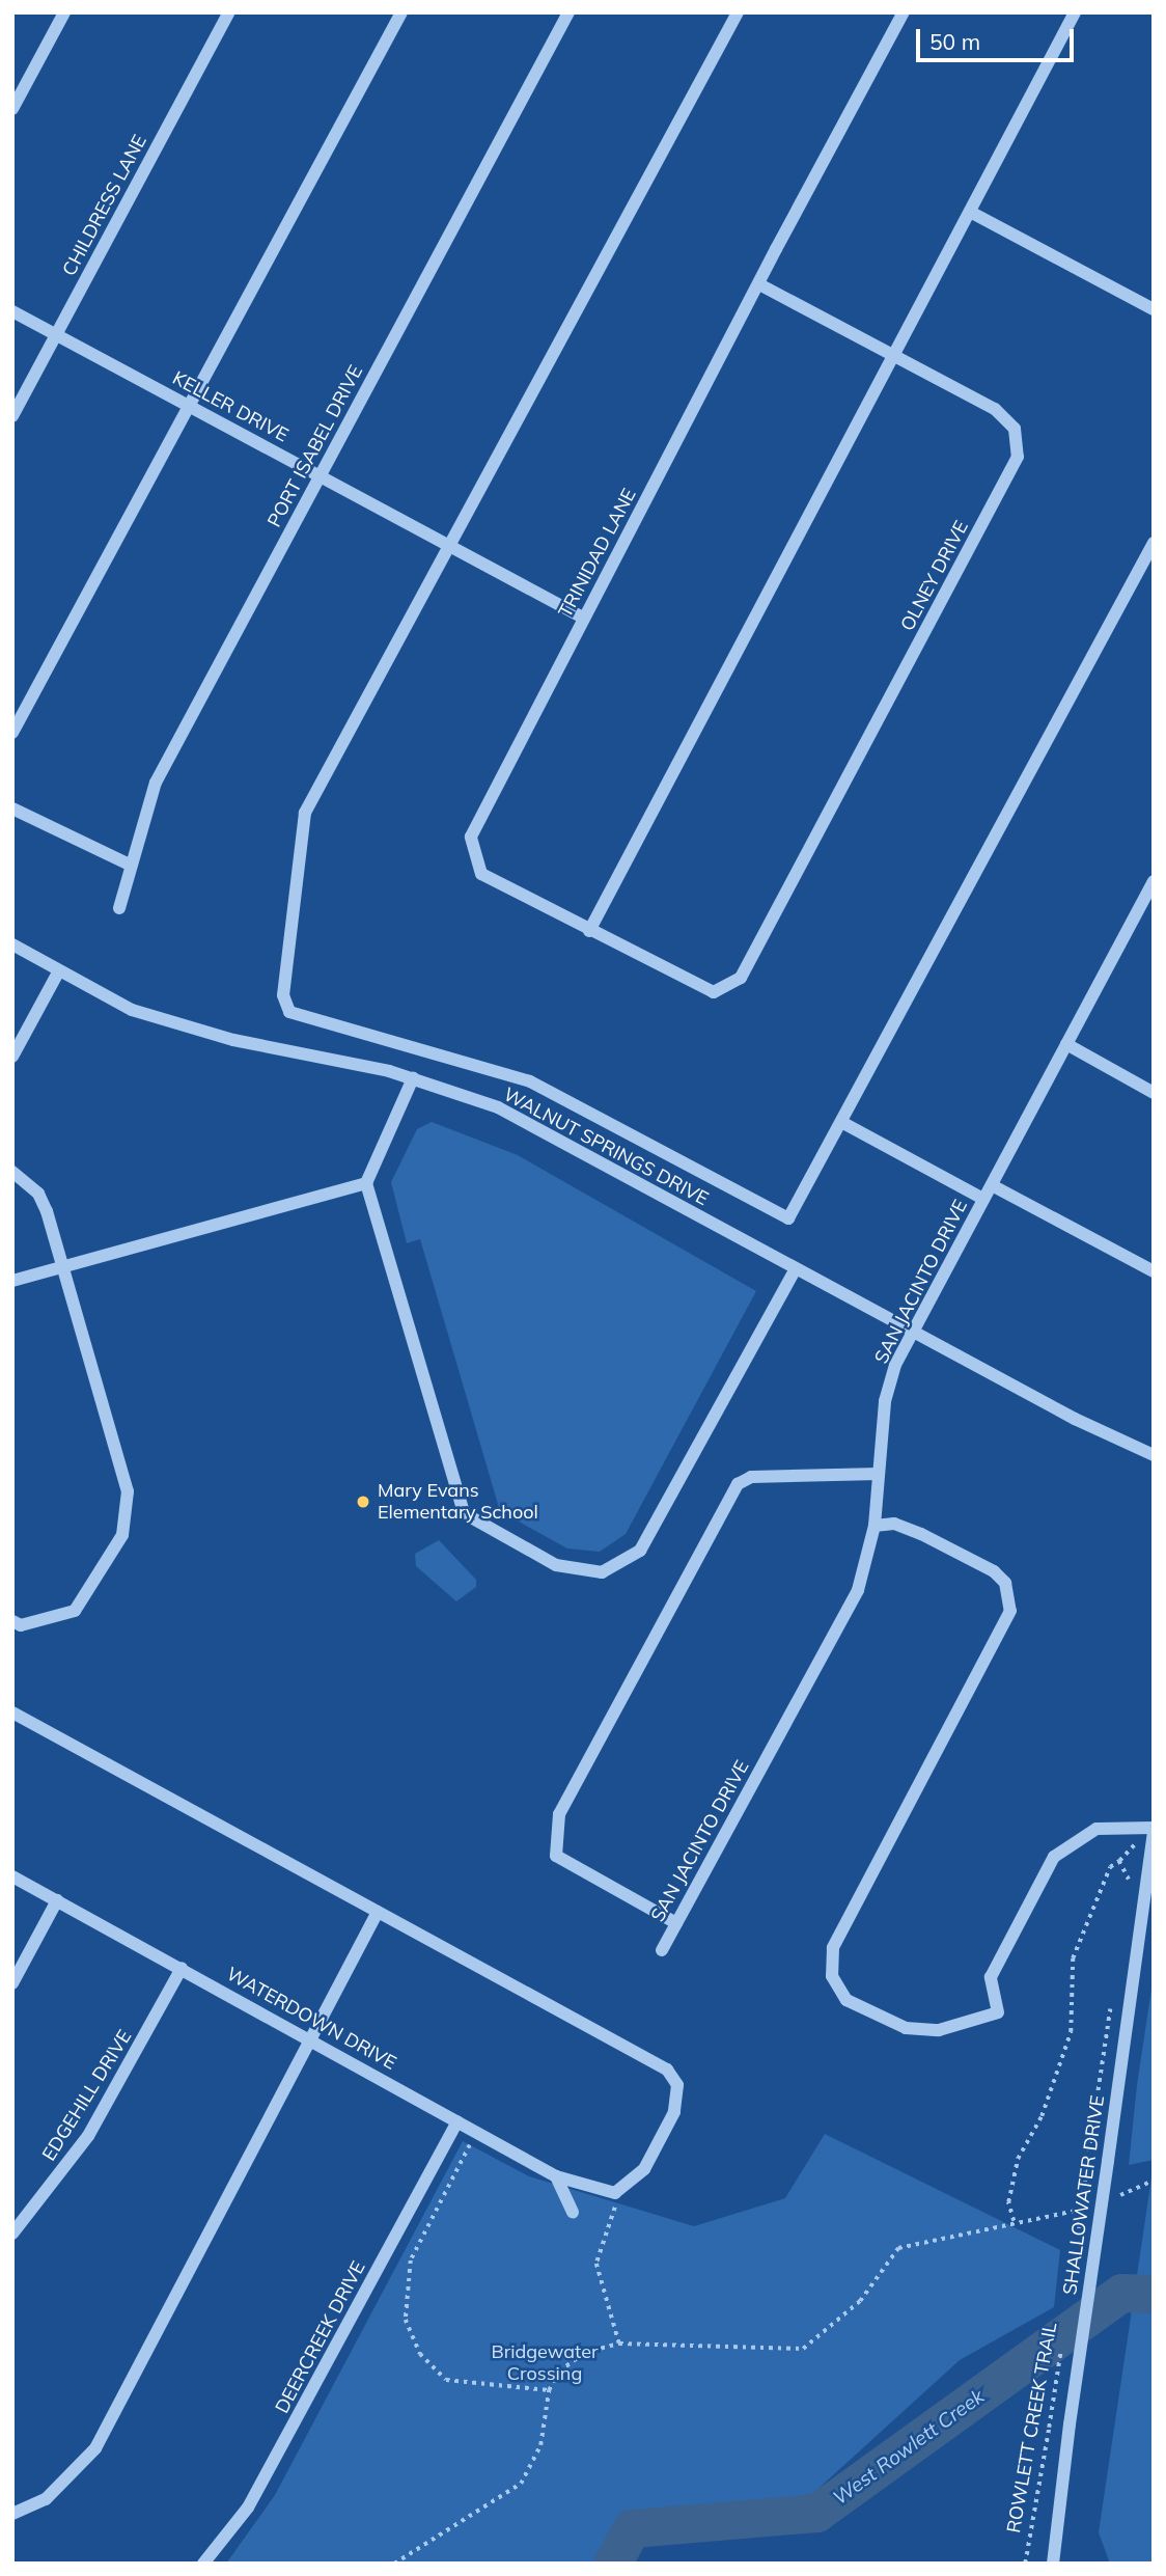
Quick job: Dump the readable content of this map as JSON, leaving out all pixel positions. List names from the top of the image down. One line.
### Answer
{"streets":{"street":["CHILDRESS LANE","KELLER DRIVE","PORT ISABEL DRIVE","TRINIDAD LANE","OLNEY DRIVE","WALNUT SPRINGS DRIVE","SAN JACINTO DRIVE","WATERDOWN DRIVE","EDGEHILL DRIVE","SHALLOWATER DRIVE","DEERCREEK DRIVE"],"path":["ROWLETT CREEK TRAIL"]},"crossings":[["CHILDRESS LANE","KELLER DRIVE"],["KELLER DRIVE","PORT ISABEL DRIVE"],["KELLER DRIVE","TRINIDAD LANE"],["TRINIDAD LANE","OLNEY DRIVE"],["WALNUT SPRINGS DRIVE","SAN JACINTO DRIVE"],["WATERDOWN DRIVE","EDGEHILL DRIVE"],["WATERDOWN DRIVE","DEERCREEK DRIVE"]],"water":["West Rowlett Creek"],"parks":["Bridgewater Crossing"],"places":["Mary Evans Elementary School"],"scale_bar":"50 m"}
